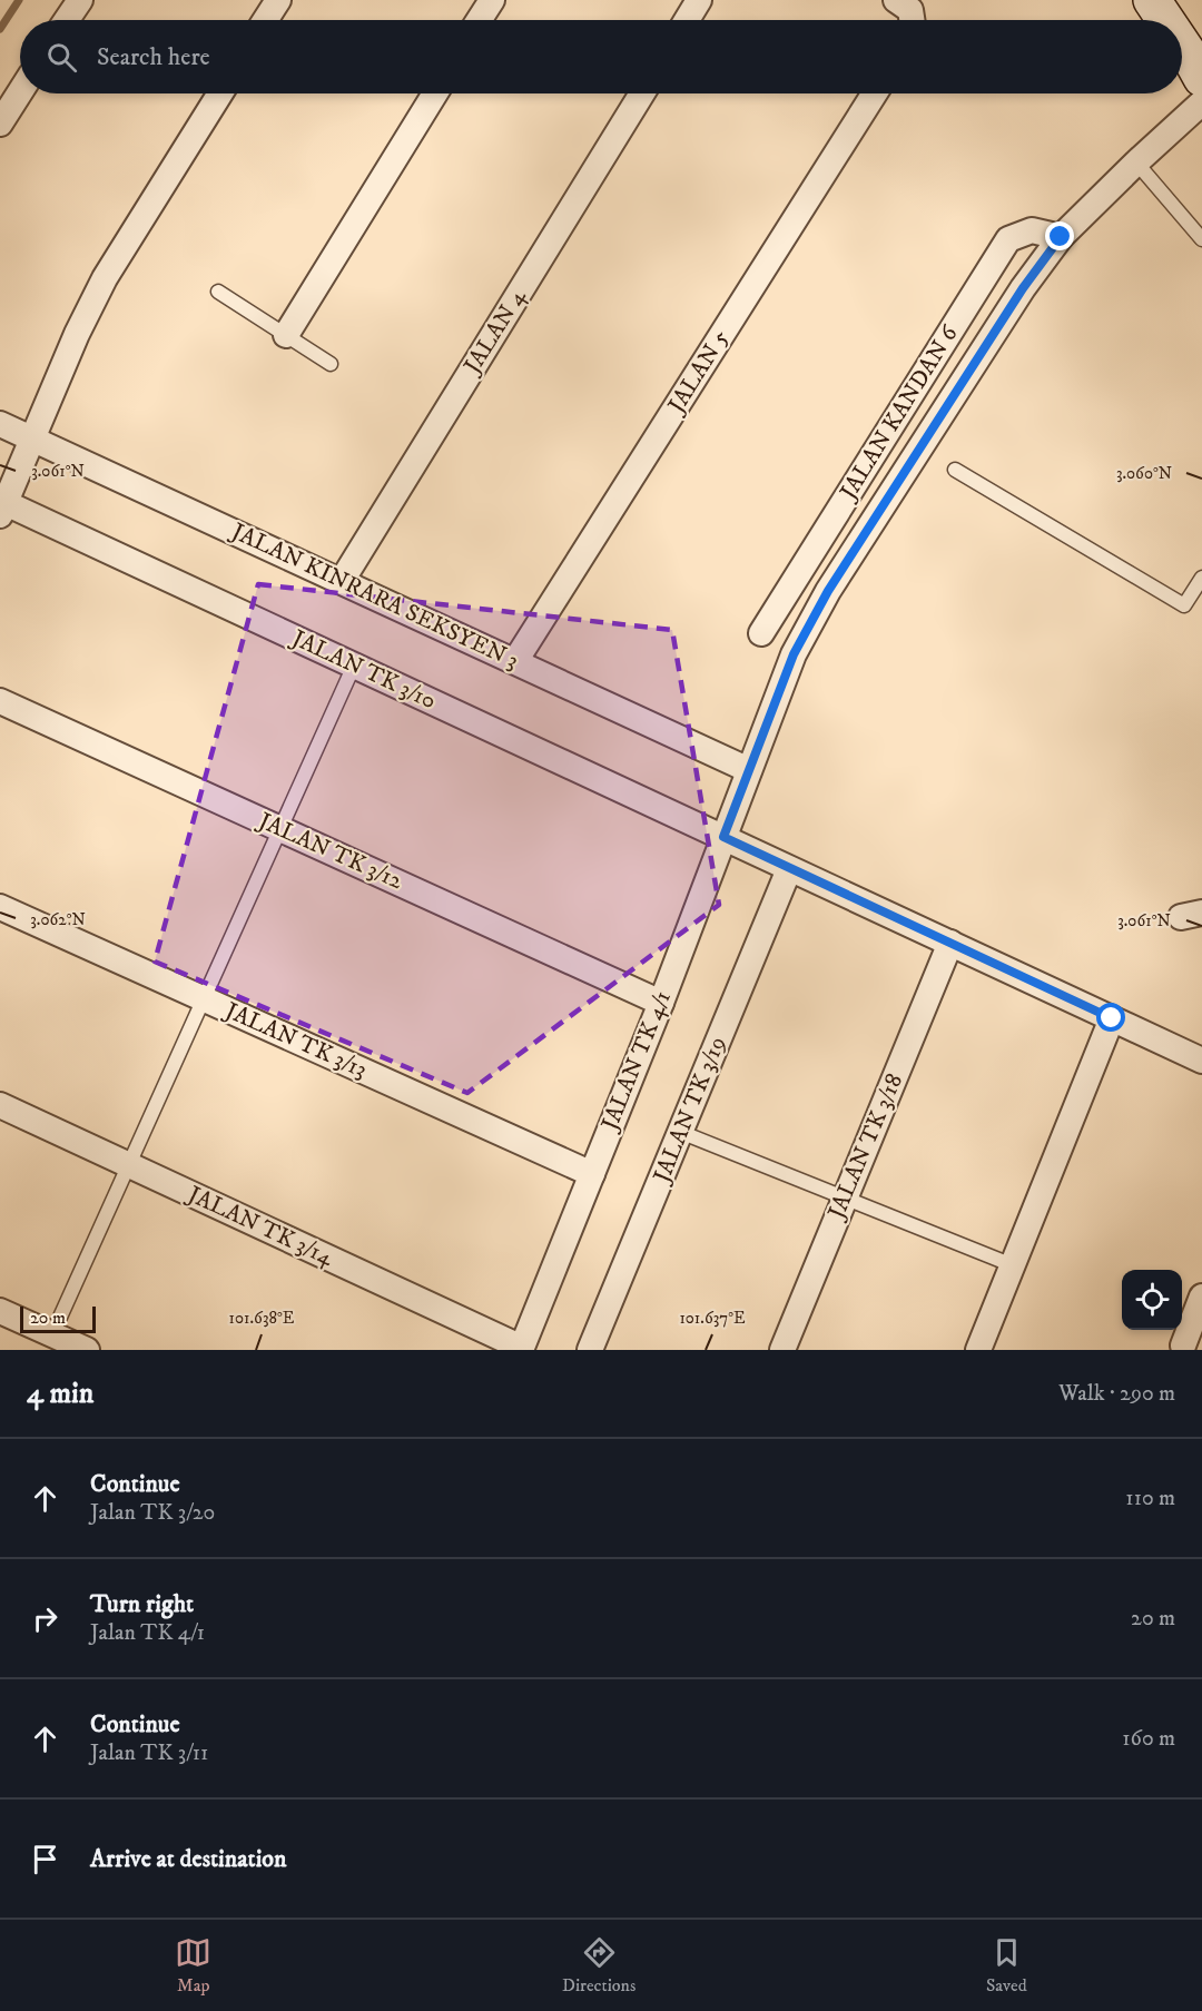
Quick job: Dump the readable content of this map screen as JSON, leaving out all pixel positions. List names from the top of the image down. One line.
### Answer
{"streets":{"street":["JALAN 4","JALAN 5","JALAN KANDAN 6","JALAN KINRARA SEKSYEN 3","JALAN TK 3/10","JALAN TK 3/12","JALAN TK 3/13","JALAN TK 4/1","JALAN TK 3/19","JALAN TK 3/18","JALAN TK 3/14"]},"crossings":[["JALAN 4","JALAN KINRARA SEKSYEN 3"],["JALAN 5","JALAN KINRARA SEKSYEN 3"],["JALAN KANDAN 6","JALAN TK 4/1"],["JALAN KINRARA SEKSYEN 3","JALAN TK 4/1"],["JALAN TK 3/10","JALAN TK 4/1"],["JALAN TK 3/10","JALAN TK 3/19"],["JALAN TK 3/10","JALAN TK 3/18"],["JALAN TK 3/12","JALAN TK 4/1"],["JALAN TK 3/13","JALAN TK 4/1"],["JALAN TK 4/1","JALAN TK 3/14"]],"scale_bar":"20 m","page":{"search":"Search here","scale":"20 m","heading":["4 min","Walk · 290 m"],"list":[["Continue","Jalan TK 3/20","110 m"],["Turn right","Jalan TK 4/1","20 m"],["Continue","Jalan TK 3/11","160 m"],"Arrive at destination"],"nav":["Map","Directions","Saved"]},"coordinates":["3.061°N","3.060°N","3.062°N","101.638°E","101.637°E"]}
